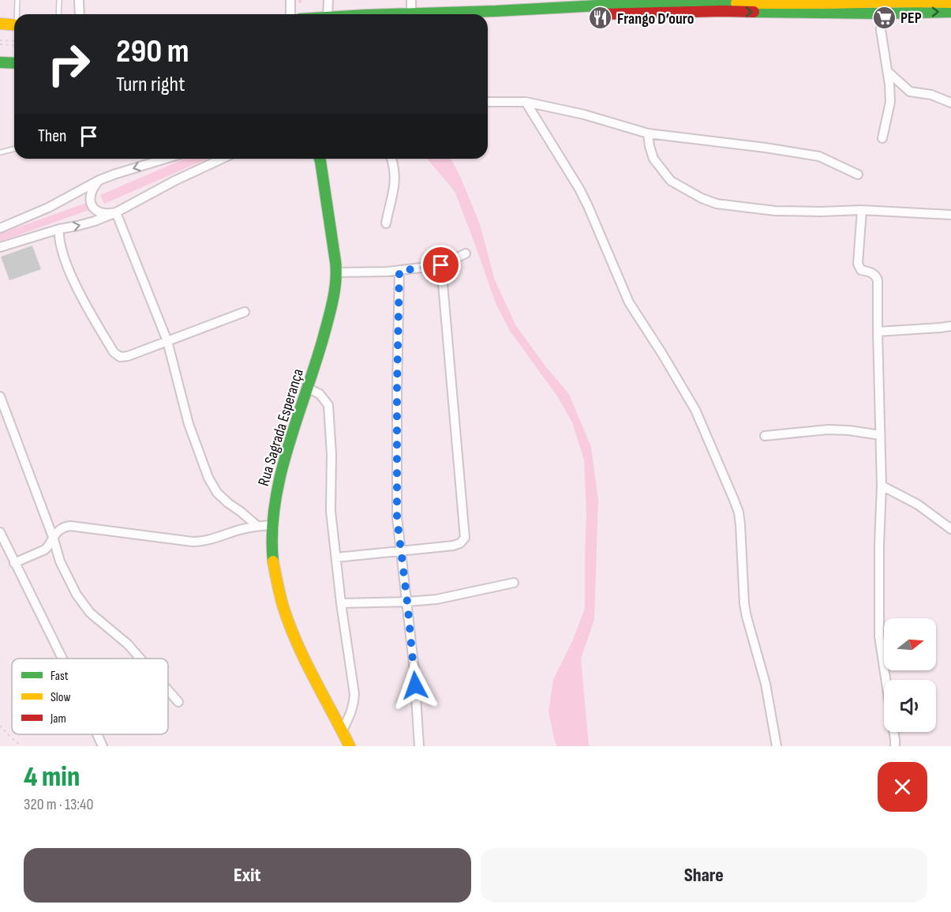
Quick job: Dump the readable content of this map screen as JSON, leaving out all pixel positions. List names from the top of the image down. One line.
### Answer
{"streets":{"main road":["Rua Sagrada Esperança"]},"places":{"supermarket":["PEP"],"restaurant":["Frango D’ouro"]},"legend":["Fast","Slow","Jam"],"north":"right","page":{"turn":["290 m","Turn right"],"then":"Then","heading":["4 min","320 m · 13:40"],"buttons":["Exit","Share"]}}
